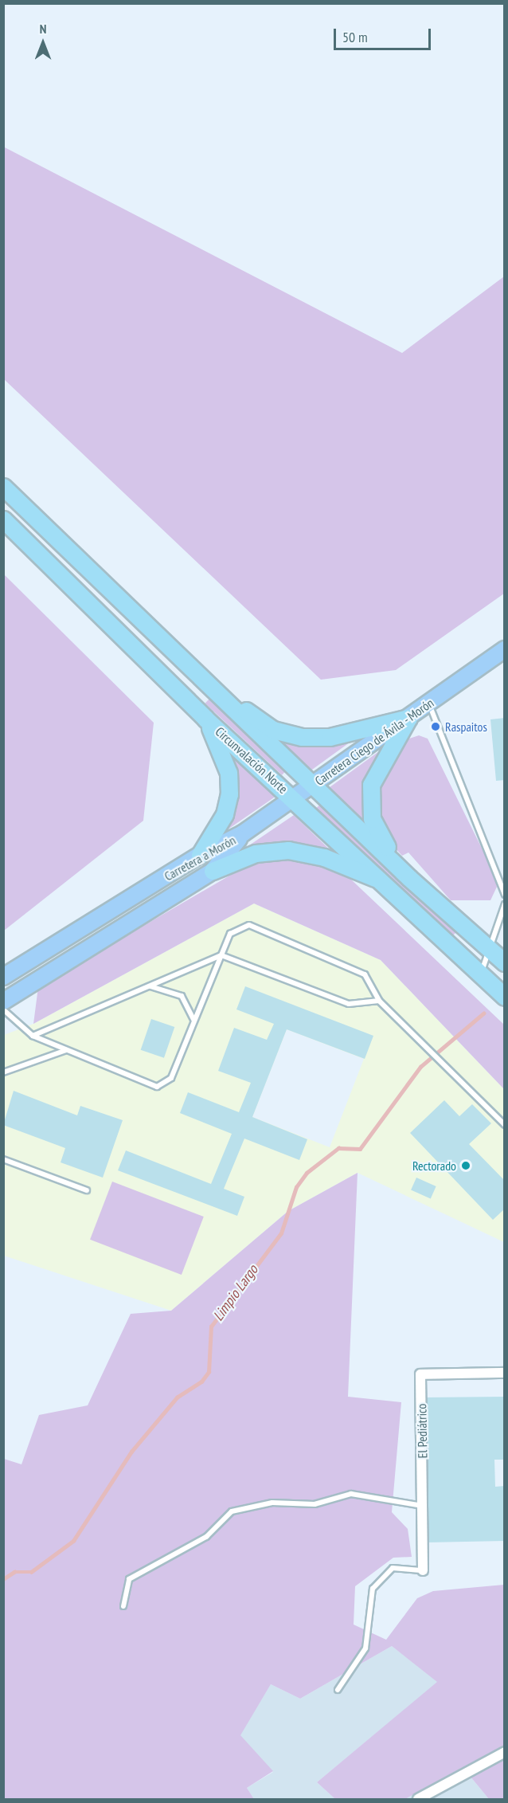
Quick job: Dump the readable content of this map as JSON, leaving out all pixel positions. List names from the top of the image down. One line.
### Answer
{"streets":{"highway":["Circunvalación Norte"],"main road":["Carretera Ciego de Ávila - Morón","Carretera a Morón"],"street":["El Pediátrico"]},"crossings":[["Carretera Ciego de Ávila - Morón","Circunvalación Norte"],["Carretera Ciego de Ávila - Morón","Carretera a Morón"]],"water":["Limpio Largo"],"places":["Raspaitos","Rectorado"],"scale_bar":"50 m","north":"top"}
